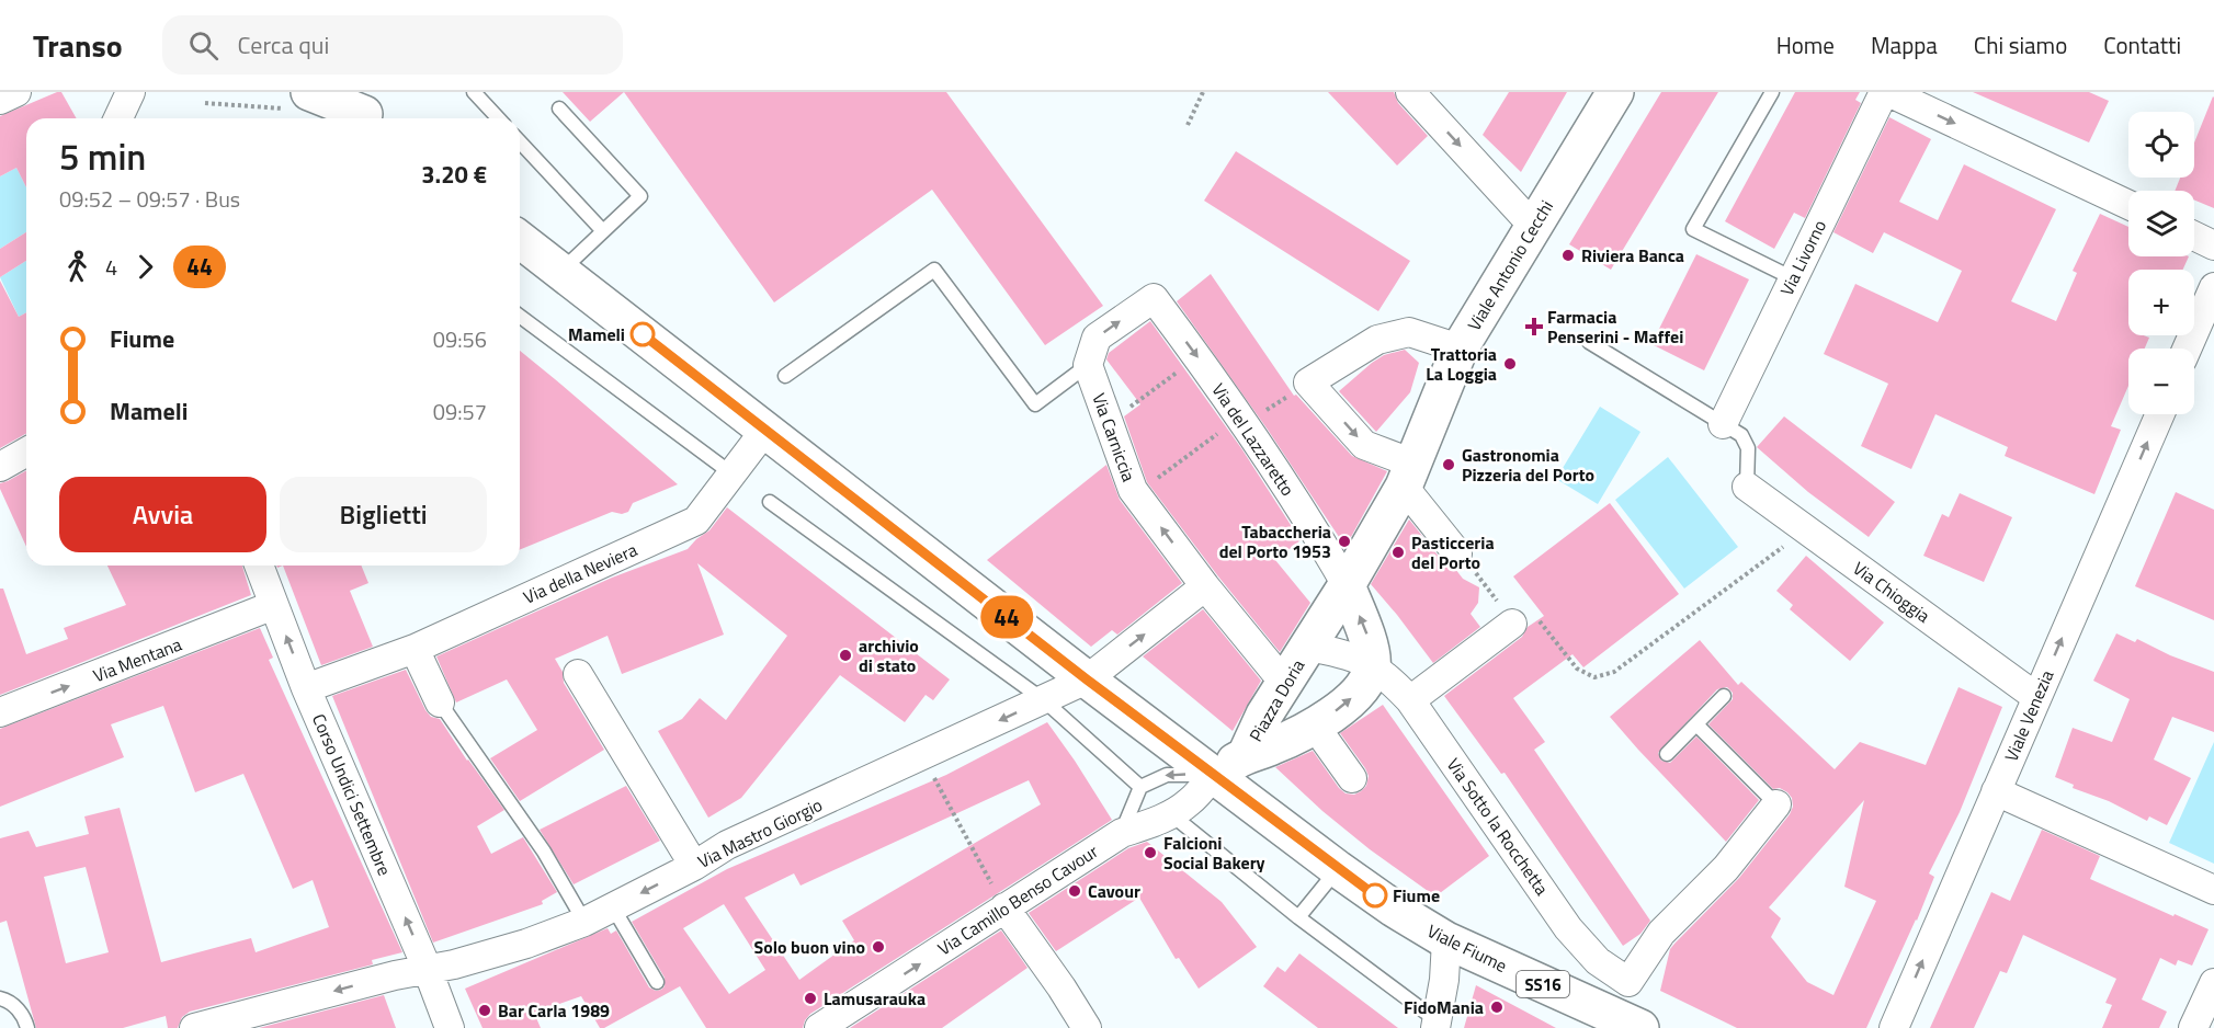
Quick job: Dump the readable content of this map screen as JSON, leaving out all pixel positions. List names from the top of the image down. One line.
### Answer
{"streets":{"main road":["Viale Antonio Cecchi","Piazza Doria","Viale Fiume","SS16"],"street":["Via Livorno","Via Carniccia","Via del Lazzaretto","Via della Neviera","Via Chioggia","Via Mentana","Viale Venezia","Corso Undici Settembre","Via Sotto la Rocchetta","Via Mastro Giorgio","Via Camillo Benso Cavour"]},"crossings":[["Viale Antonio Cecchi","Via del Lazzaretto"],["Viale Antonio Cecchi","Piazza Doria"],["Via Carniccia","Via del Lazzaretto"],["Via Carniccia","Piazza Doria"],["Via del Lazzaretto","Piazza Doria"],["Via della Neviera","Corso Undici Settembre"],["Via della Neviera","SS16"],["Via Chioggia","Viale Venezia"],["Via Mentana","Corso Undici Settembre"],["Piazza Doria","Via Sotto la Rocchetta"],["Piazza Doria","Via Camillo Benso Cavour"],["Piazza Doria","Viale Fiume"],["Piazza Doria","SS16"],["Corso Undici Settembre","Via Mastro Giorgio"],["Via Mastro Giorgio","SS16"],["Via Camillo Benso Cavour","Viale Fiume"],["Via Camillo Benso Cavour","SS16"],["Viale Fiume","SS16"]],"one_way":["Via Mentana","Viale Venezia","Corso Undici Settembre","Via Mastro Giorgio","Via Camillo Benso Cavour"],"places":{"other":["Riviera Banca","Mameli","Trattoria La Loggia","Gastronomia Pizzeria del Porto","Tabaccheria del Porto 1953","Pasticceria del Porto","archivio di stato","Falcioni Social Bakery","Cavour","Fiume","Solo buon vino","Lamusarauka","FidoMania","Bar Carla 1989"],"health":["Farmacia Penserini - Maffei"]},"lines":["bus line 44"],"page":{"header":"Transo","search":"Cerca qui","nav":["Home","Mappa","Chi siamo","Contatti"],"on_map":"44","map_buttons":["+","−"],"heading":["5 min","09:52 – 09:57 · Bus","3.20 €"],"legs":["4","44"],"list":[{"name":"Fiume","value":"09:56"},{"name":"Mameli","value":"09:57"}],"buttons":["Avvia","Biglietti"]}}
